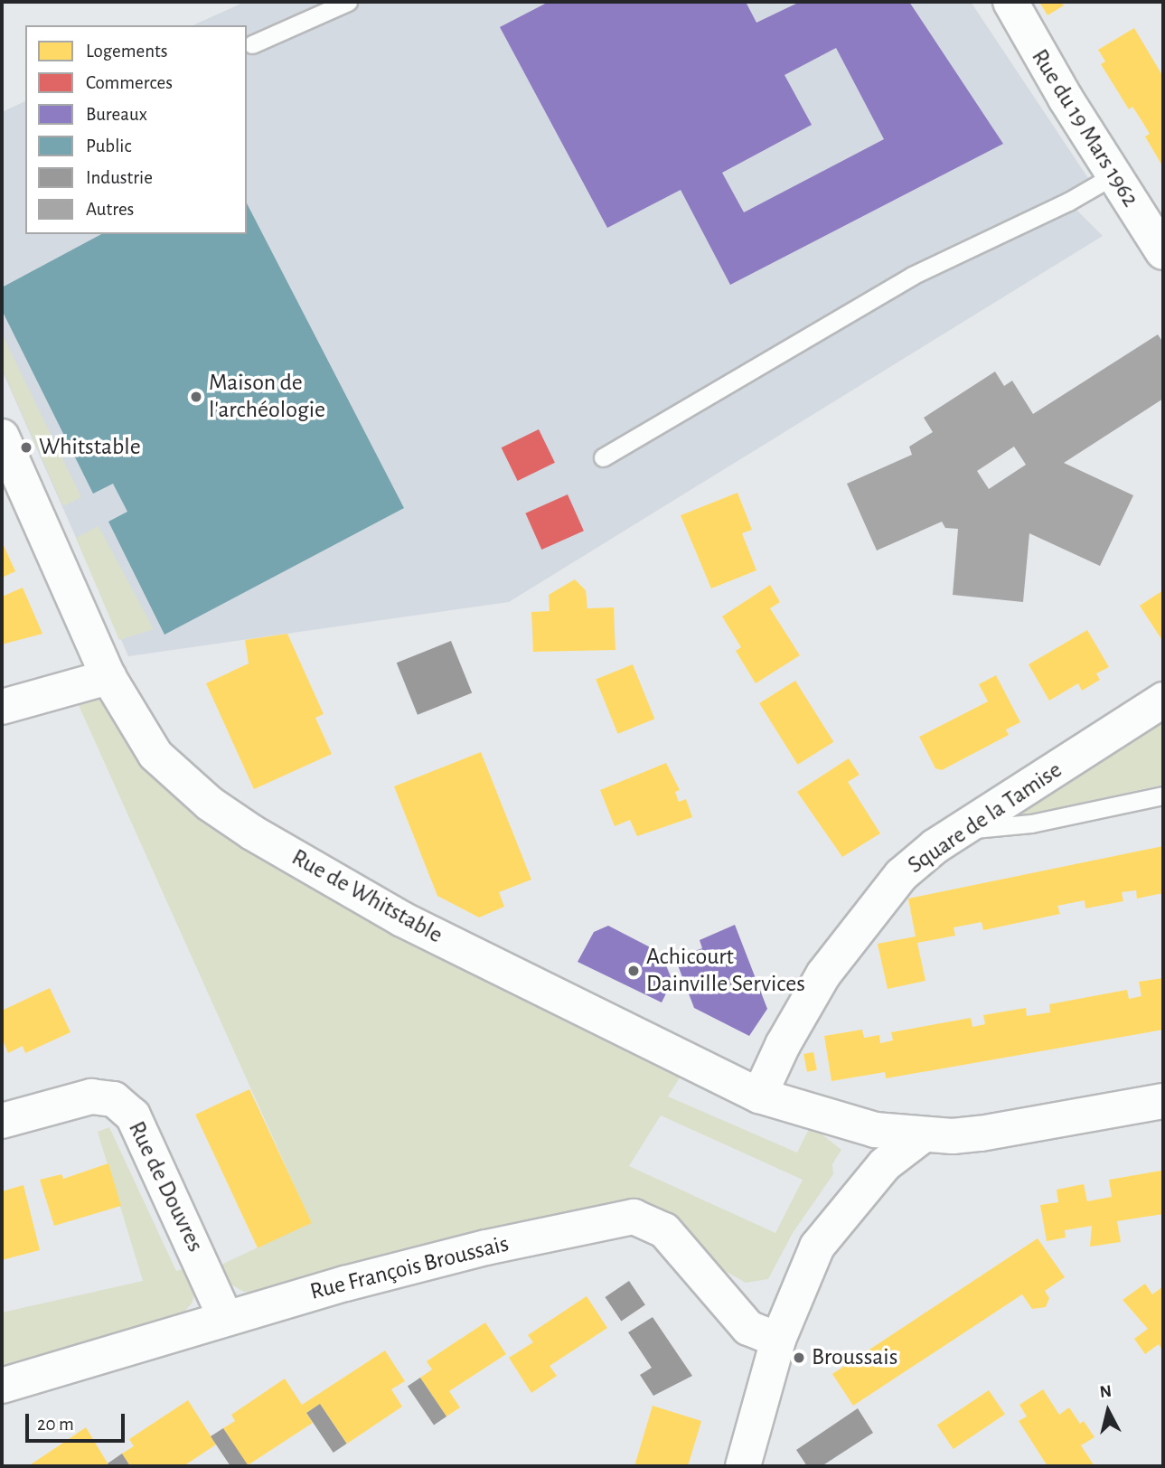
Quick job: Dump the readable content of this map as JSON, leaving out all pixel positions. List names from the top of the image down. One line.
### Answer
{"streets":{"street":["Rue du 19 Mars 1962","Square de la Tamise","Rue de Whitstable","Rue de Douvres","Rue François Broussais"]},"crossings":[["Square de la Tamise","Rue de Whitstable"],["Rue de Douvres","Rue François Broussais"]],"places":["Maison de l'archéologie","Whitstable","Achicourt Dainville Services","Broussais"],"legend":["Logements","Commerces","Bureaux","Public","Industrie","Autres"],"scale_bar":"20 m","north":"top"}
